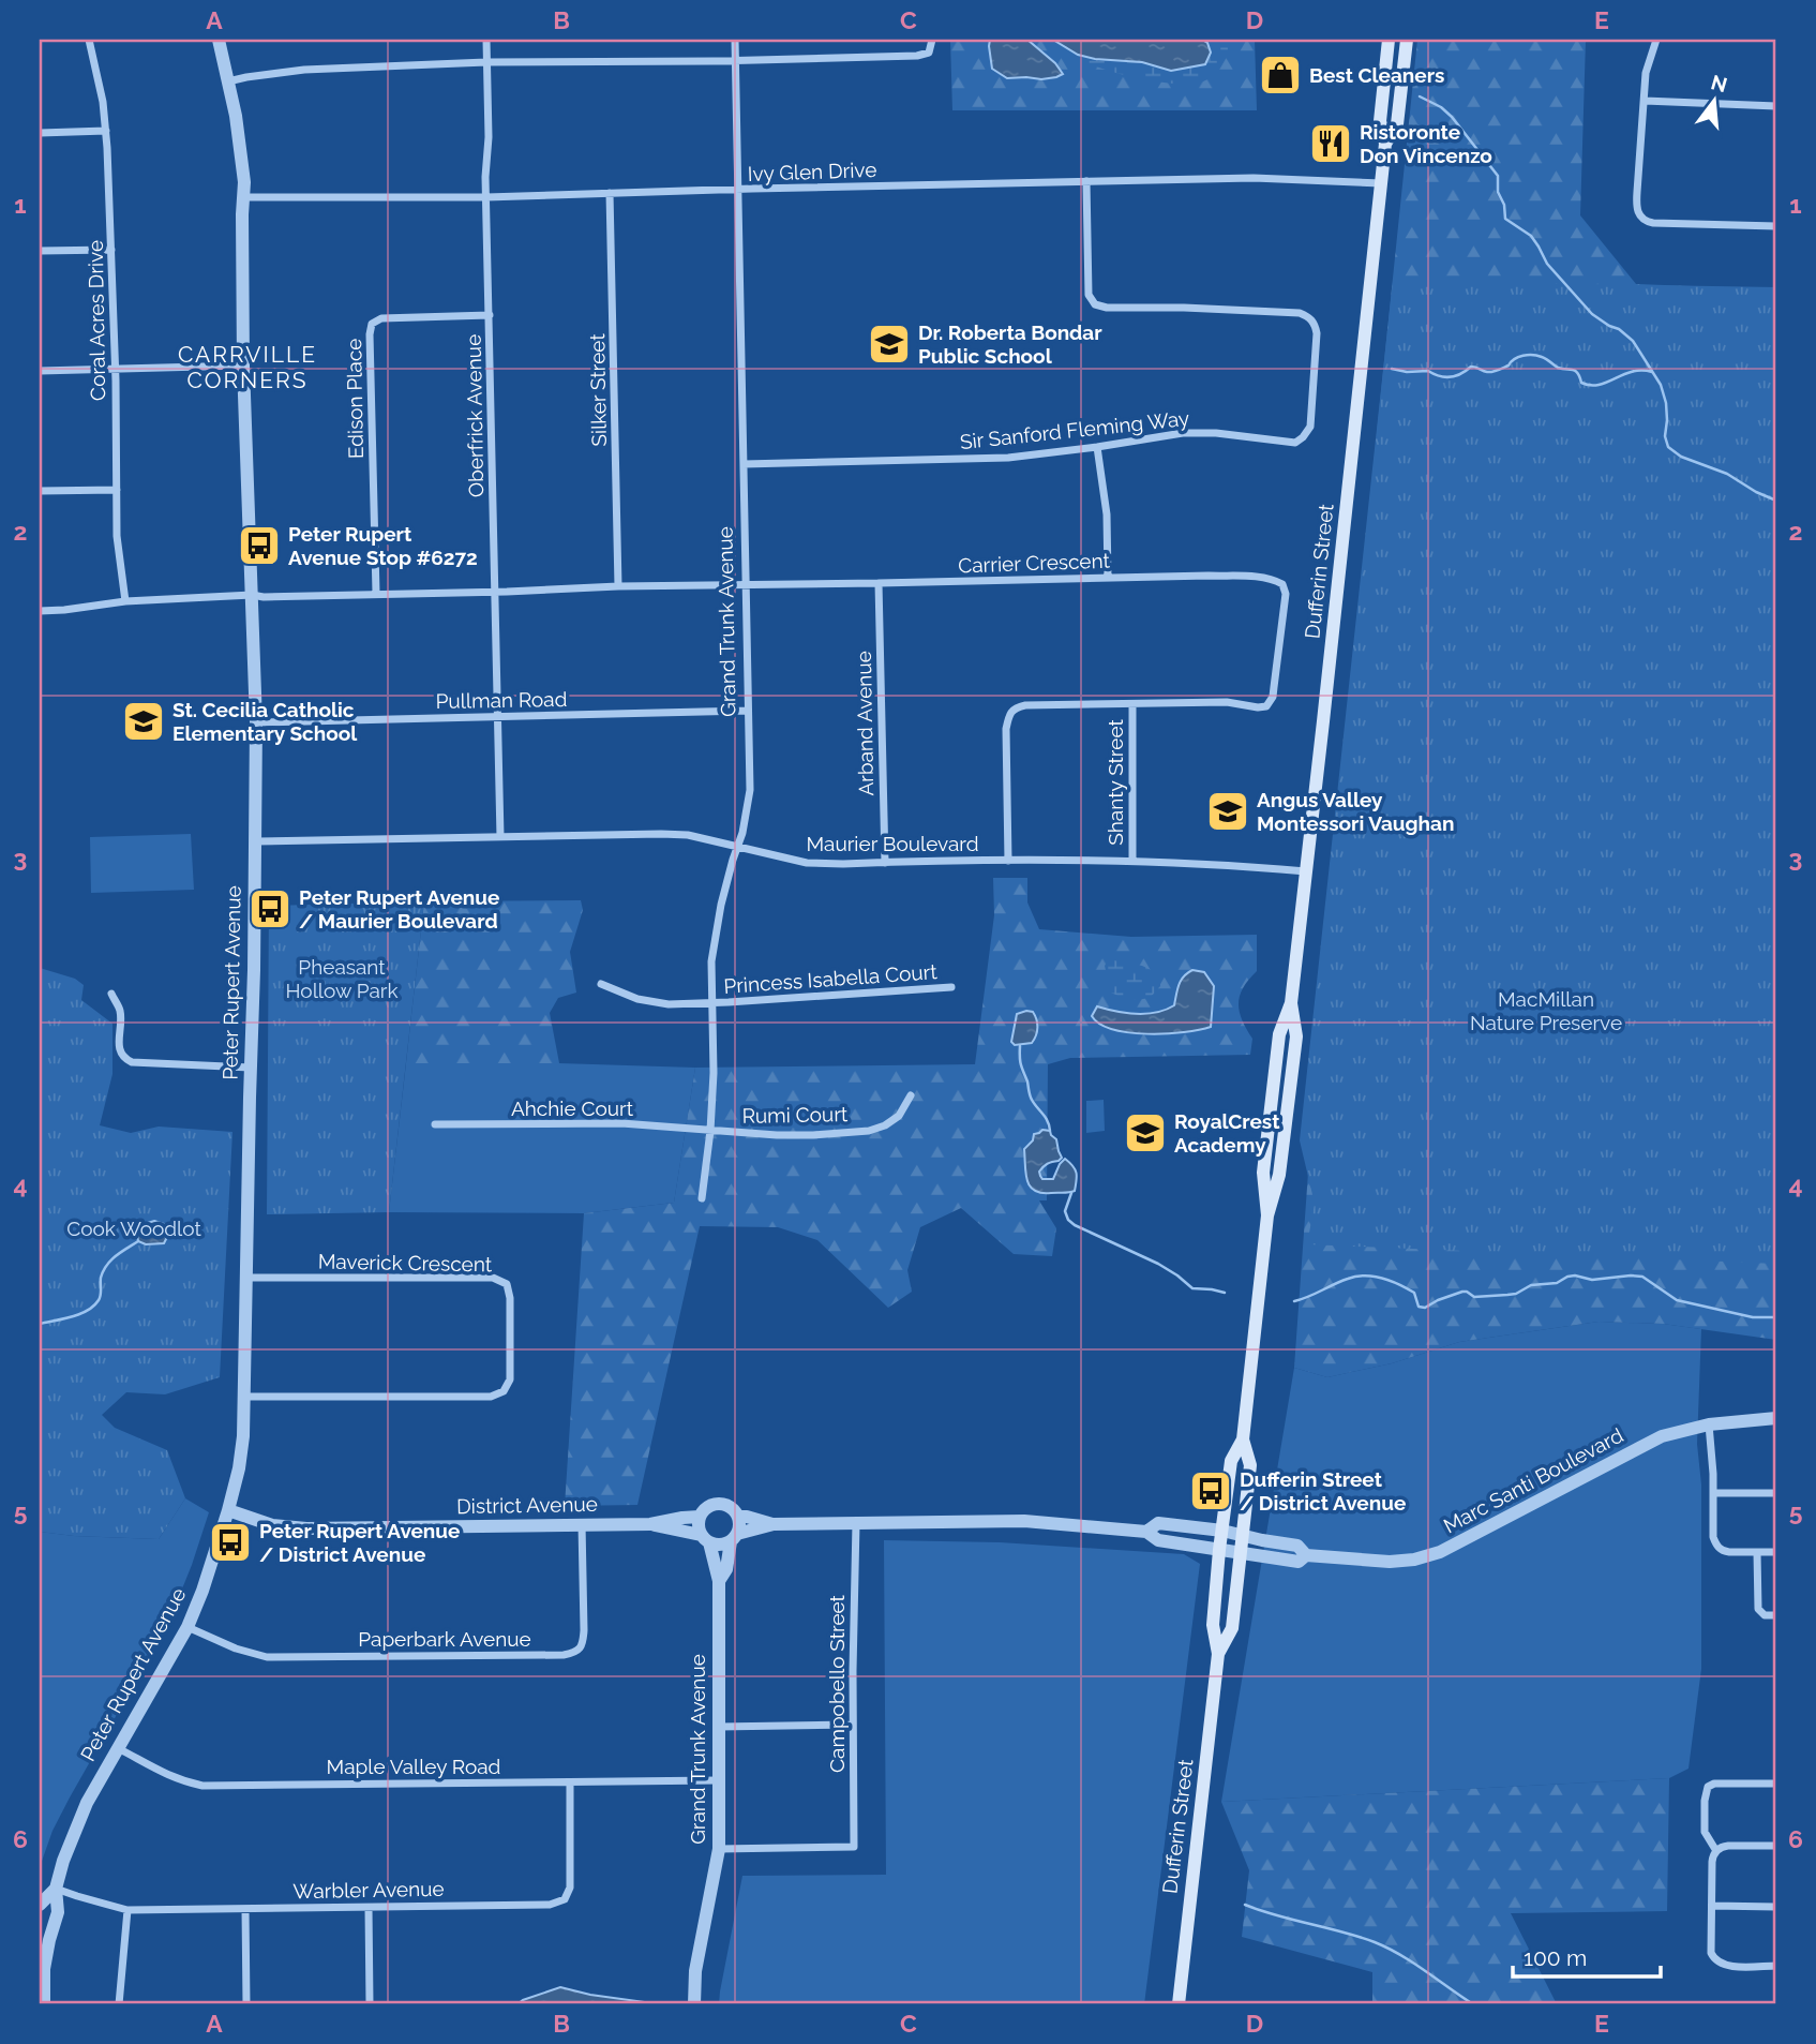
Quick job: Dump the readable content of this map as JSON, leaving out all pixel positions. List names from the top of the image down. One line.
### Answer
{"streets":{"main road":["Dufferin Street"],"street":["Ivy Glen Drive","Coral Acres Drive","Silker Street","Edison Place","Oberfrick Avenue","Sir Sanford Fleming Way","Carrier Crescent","Grand Trunk Avenue","Pullman Road","Arband Avenue","Shanty Street","Maurier Boulevard","Princess Isabella Court","Peter Rupert Avenue","Ahchie Court","Rumi Court","Maverick Crescent","Marc Santi Boulevard","District Avenue","Paperbark Avenue","Campobello Street","Maple Valley Road","Warbler Avenue"]},"crossings":[["Ivy Glen Drive","Silker Street"],["Ivy Glen Drive","Oberfrick Avenue"],["Ivy Glen Drive","Sir Sanford Fleming Way"],["Ivy Glen Drive","Dufferin Street"],["Ivy Glen Drive","Grand Trunk Avenue"],["Ivy Glen Drive","Peter Rupert Avenue"],["Coral Acres Drive","Carrier Crescent"],["Silker Street","Carrier Crescent"],["Edison Place","Oberfrick Avenue"],["Edison Place","Carrier Crescent"],["Oberfrick Avenue","Carrier Crescent"],["Oberfrick Avenue","Pullman Road"],["Oberfrick Avenue","Maurier Boulevard"],["Sir Sanford Fleming Way","Grand Trunk Avenue"],["Carrier Crescent","Grand Trunk Avenue"],["Carrier Crescent","Arband Avenue"],["Carrier Crescent","Shanty Street"],["Carrier Crescent","Maurier Boulevard"],["Carrier Crescent","Peter Rupert Avenue"],["Dufferin Street","Maurier Boulevard"],["Dufferin Street","Marc Santi Boulevard"],["Grand Trunk Avenue","Pullman Road"],["Grand Trunk Avenue","Maurier Boulevard"],["Grand Trunk Avenue","Princess Isabella Court"],["Grand Trunk Avenue","Ahchie Court"],["Grand Trunk Avenue","Rumi Court"],["Grand Trunk Avenue","District Avenue"],["Grand Trunk Avenue","Campobello Street"],["Grand Trunk Avenue","Maple Valley Road"],["Pullman Road","Peter Rupert Avenue"],["Arband Avenue","Maurier Boulevard"],["Shanty Street","Maurier Boulevard"],["Maurier Boulevard","Peter Rupert Avenue"],["Peter Rupert Avenue","Maverick Crescent"],["Peter Rupert Avenue","District Avenue"],["Peter Rupert Avenue","Paperbark Avenue"],["Peter Rupert Avenue","Maple Valley Road"],["Peter Rupert Avenue","Warbler Avenue"],["Ahchie Court","Rumi Court"],["District Avenue","Paperbark Avenue"],["Maple Valley Road","Warbler Avenue"]],"districts":["CARRVILLE CORNERS"],"parks":["Pheasant Hollow Park","MacMillan Nature Preserve","Cook Woodlot"],"places":{"shop":["Best Cleaners"],"restaurant":["Ristoronte Don Vincenzo"],"school or university":["Dr. Roberta Bondar Public School","St. Cecilia Catholic Elementary School","Angus Valley Montessori Vaughan","RoyalCrest Academy"],"bus stop":["Peter Rupert Avenue Stop #6272","Peter Rupert Avenue / Maurier Boulevard","Dufferin Street / District Avenue","Peter Rupert Avenue / District Avenue"]},"scale_bar":"100 m","north":"top","grid":{"columns":["A","B","C","D","E"],"rows":["1","2","3","4","5","6"]}}
